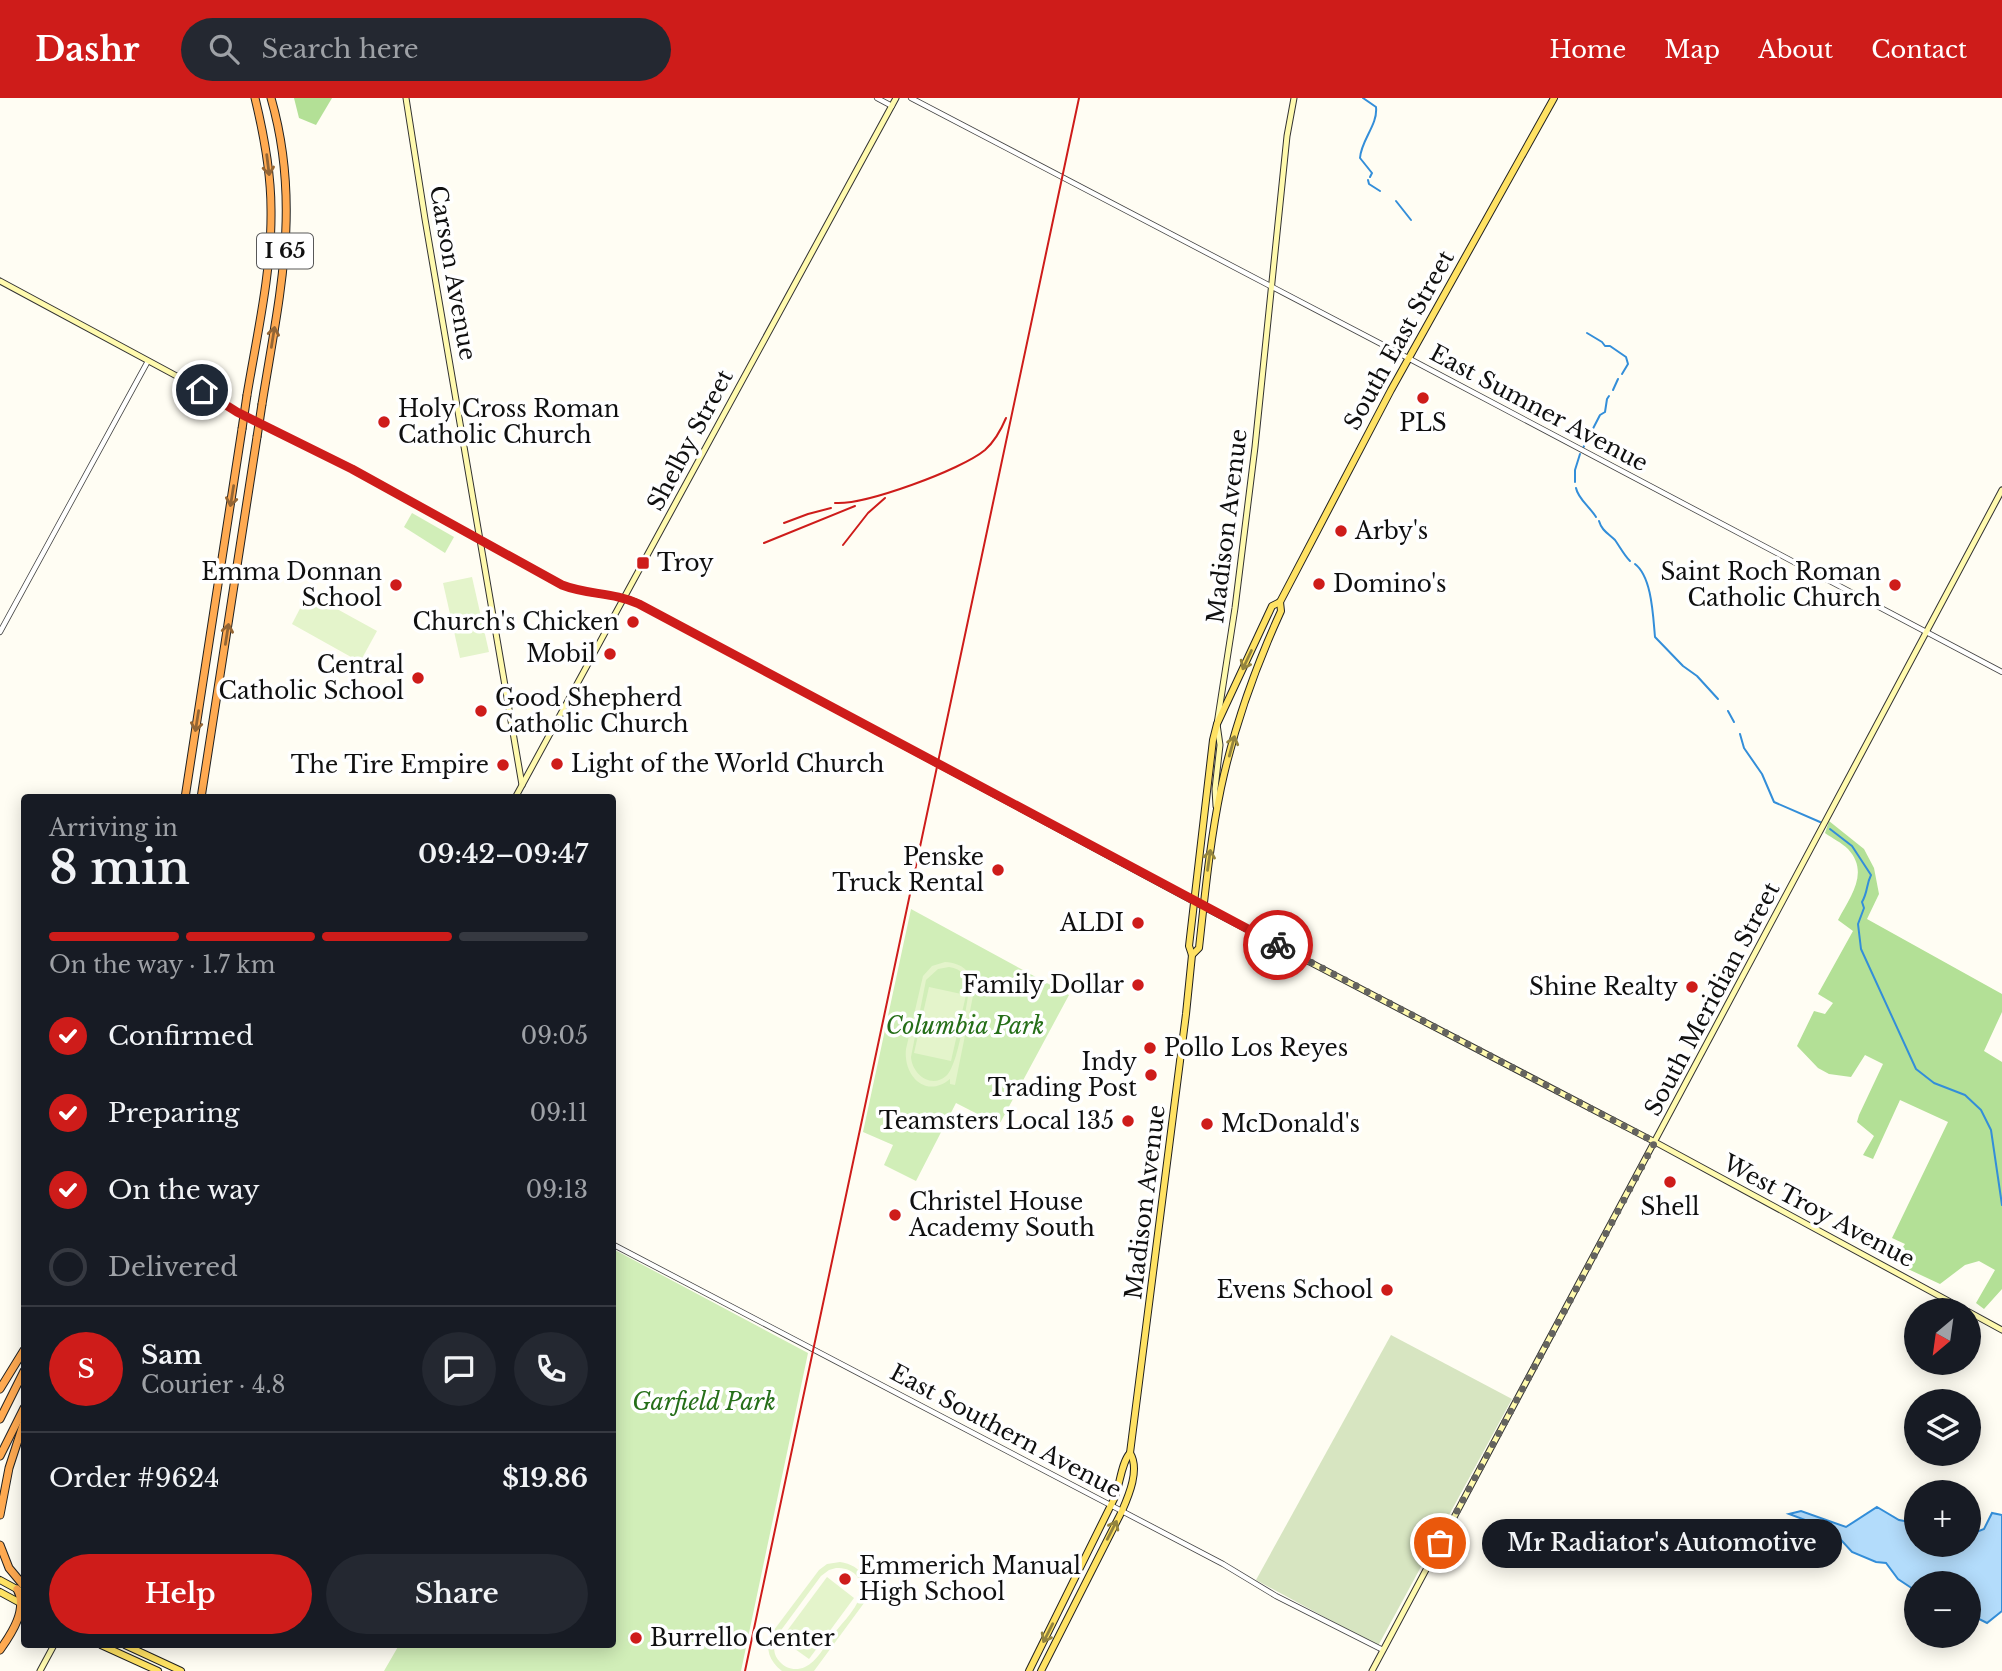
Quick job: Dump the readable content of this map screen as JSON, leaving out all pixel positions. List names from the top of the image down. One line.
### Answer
{"streets":{"highway":["I 65"],"main road":["Carson Avenue","South East Street","Shelby Street","Madison Avenue","South Meridian Street","West Troy Avenue"],"street":["East Sumner Avenue","East Southern Avenue"]},"crossings":[["Carson Avenue","Shelby Street"],["Carson Avenue","West Troy Avenue"],["South East Street","East Sumner Avenue"],["South East Street","Madison Avenue"],["East Sumner Avenue","Madison Avenue"],["East Sumner Avenue","South Meridian Street"],["Shelby Street","West Troy Avenue"],["Madison Avenue","West Troy Avenue"],["Madison Avenue","East Southern Avenue"],["South Meridian Street","West Troy Avenue"],["South Meridian Street","East Southern Avenue"]],"parks":["Columbia Park","Garfield Park"],"places":{"other":["PLS","Holy Cross Roman Catholic Church","Arby's","Domino's","Emma Donnan School","Saint Roch Roman Catholic Church","Church's Chicken","Mobil","Central Catholic School","Good Shepherd Catholic Church","Light of the World Church","The Tire Empire","Penske Truck Rental","ALDI","Family Dollar","Shine Realty","Pollo Los Reyes","Indy Trading Post","Teamsters Local 135","McDonald's","Shell","Christel House Academy South","Evens School","Mr Radiator's Automotive","Emmerich Manual High School","Burrello Center"],"transit":["Troy"]},"north":"bottom left","page":{"header":"Dashr","search":"Search here","nav":["Home","Map","About","Contact"],"heading":["8 min","Arriving in","09:42–09:47"],"panel":["Sam","Courier · 4.8","Order #9624","$19.86"],"bar":"On the way · 1.7 km","list":[["Confirmed","09:05"],["Preparing","09:11"],["On the way","09:13"],"Delivered"],"map_buttons":["+","−"],"round":"S","bubble":"Mr Radiator's Automotive","buttons":["Help","Share"]}}
